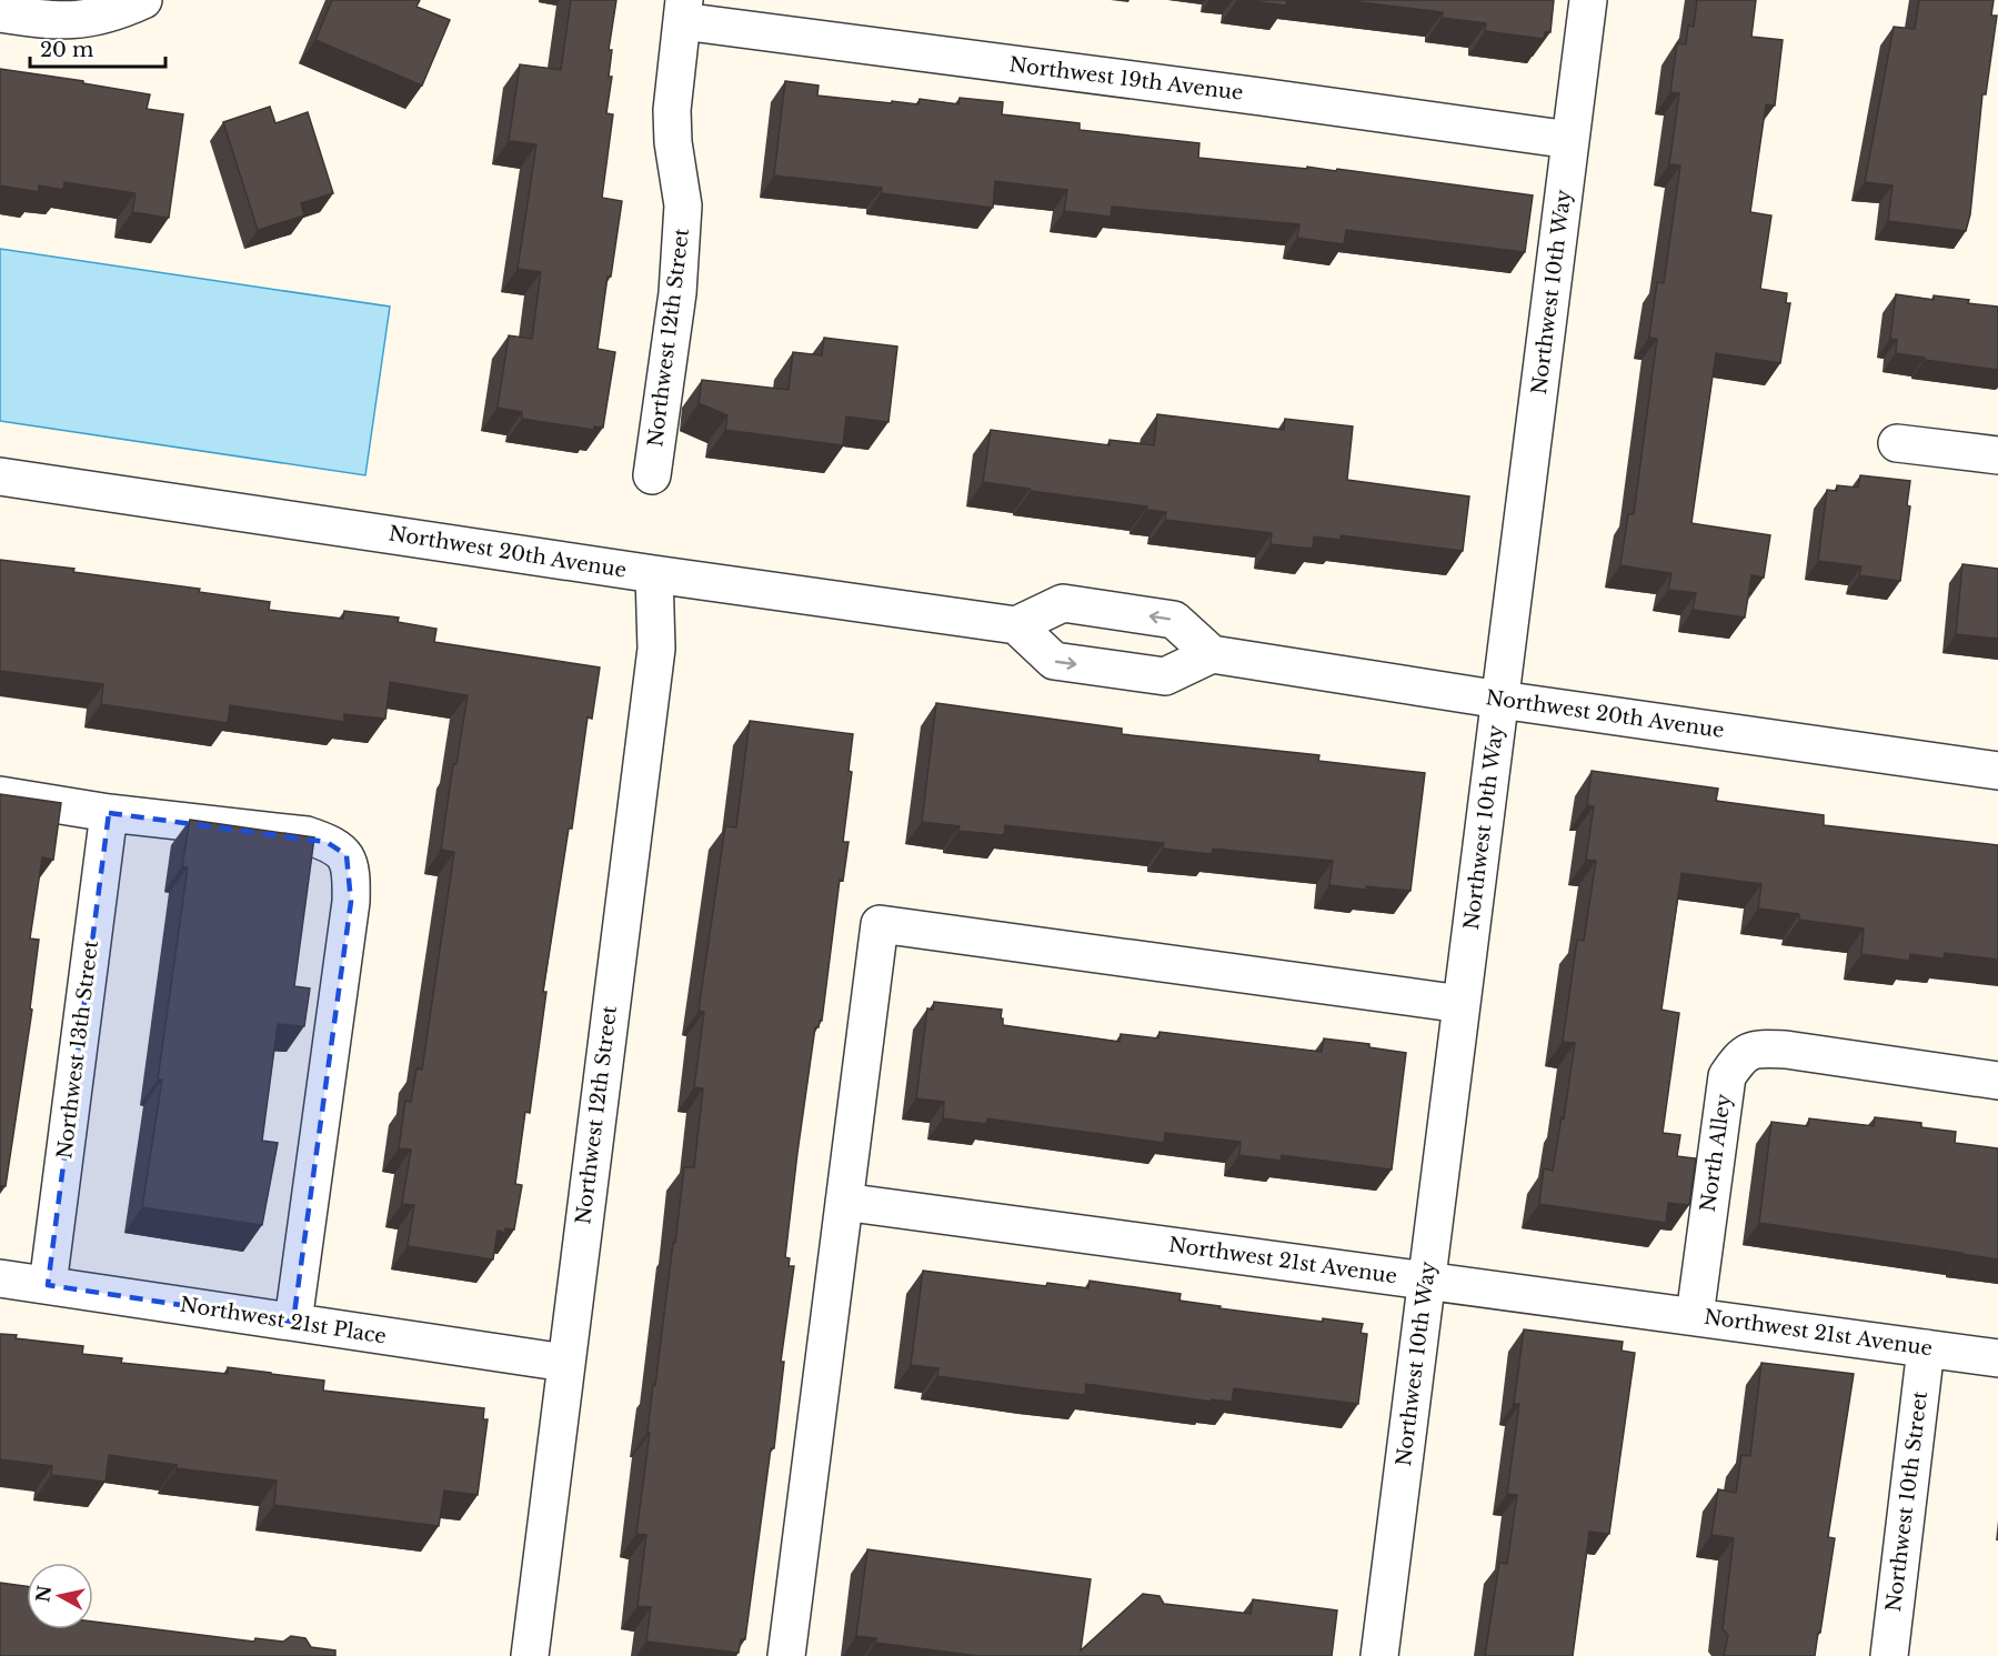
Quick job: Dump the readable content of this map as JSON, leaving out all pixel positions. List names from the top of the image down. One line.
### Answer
{"streets":{"street":["Northwest 19th Avenue","Northwest 10th Way","Northwest 12th Street","Northwest 20th Avenue","Northwest 13th Street","North Alley","Northwest 21st Avenue","Northwest 21st Place","Northwest 10th Street"]},"crossings":[["Northwest 19th Avenue","Northwest 10th Way"],["Northwest 19th Avenue","Northwest 12th Street"],["Northwest 10th Way","Northwest 20th Avenue"],["Northwest 10th Way","Northwest 21st Avenue"],["Northwest 12th Street","Northwest 20th Avenue"],["Northwest 12th Street","Northwest 21st Place"],["Northwest 13th Street","Northwest 21st Place"],["North Alley","Northwest 21st Avenue"],["Northwest 21st Avenue","Northwest 10th Street"]],"scale_bar":"20 m","north":"left"}
